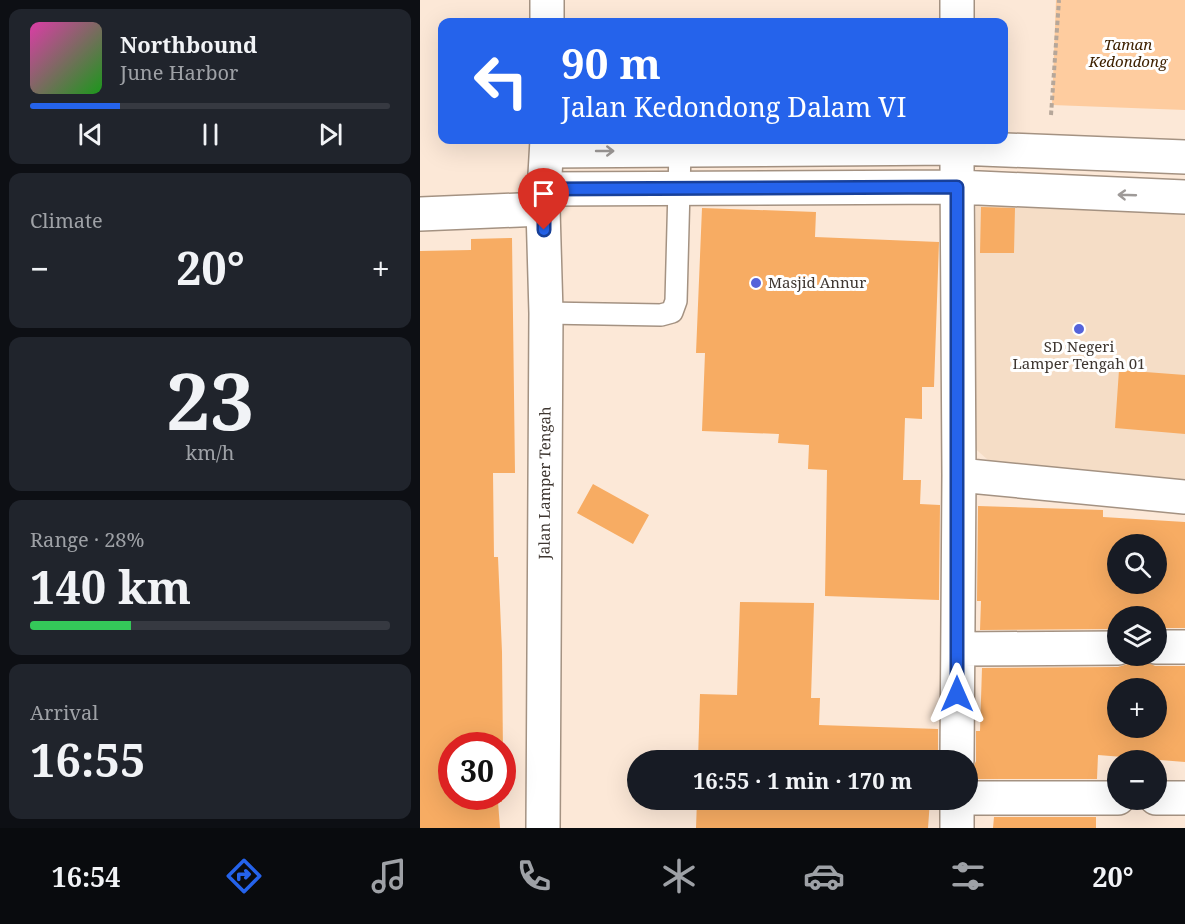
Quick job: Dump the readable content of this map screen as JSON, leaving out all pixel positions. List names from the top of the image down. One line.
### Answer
{"streets":{"street":["Jalan Lamper Tengah"]},"parks":["Taman Kedondong"],"places":["Masjid Annur","SD Negeri Lamper Tengah 01"],"page":{"turn":["90 m","Jalan Kedondong Dalam VI"],"song":["Northbound","June Harbor"],"tile":["Climate",["23","km/h"],["Range · 28%","140 km"],["Arrival","16:55"]],"heat":["−","20°","+"],"map_buttons":["+","−"],"limit":"30","trip":"16:55 · 1 min · 170 m","tabs":["16:54","20°"]}}
